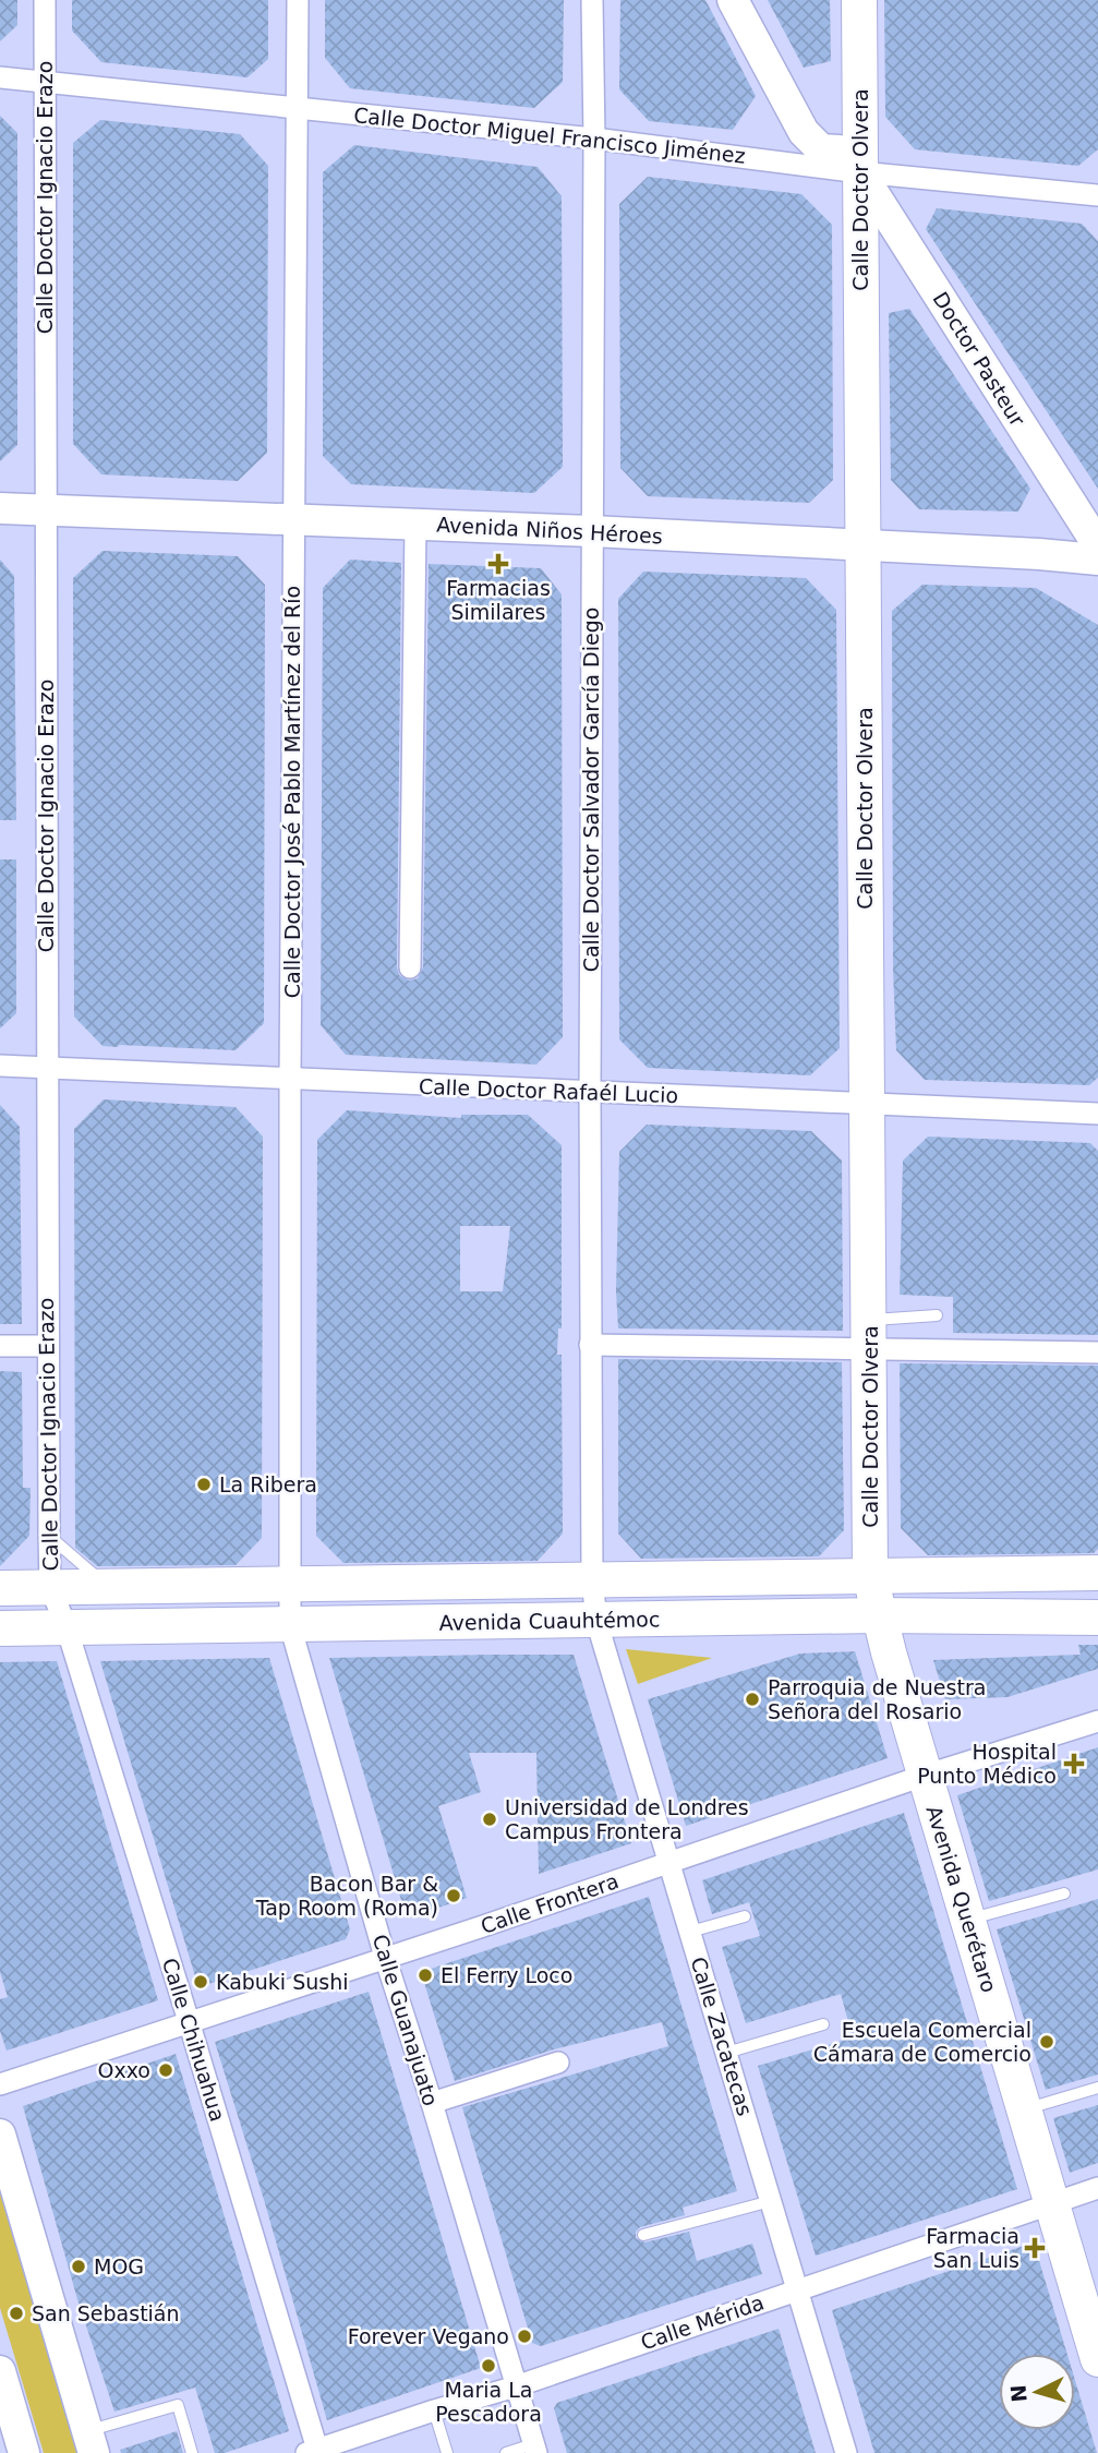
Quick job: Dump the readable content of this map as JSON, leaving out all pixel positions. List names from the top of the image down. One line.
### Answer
{"streets":{"main road":["Calle Doctor Olvera","Doctor Pasteur","Avenida Niños Héroes","Avenida Cuauhtémoc","Avenida Querétaro"],"street":["Calle Doctor Miguel Francisco Jiménez","Calle Doctor Ignacio Erazo","Calle Doctor Salvador García Diego","Calle Doctor José Pablo Martínez del Río","Calle Doctor Rafaél Lucio","Calle Frontera","Calle Guanajuato","Calle Zacatecas","Calle Chihuahua","Calle Mérida"]},"crossings":[["Calle Doctor Miguel Francisco Jiménez","Calle Doctor Olvera"],["Calle Doctor Miguel Francisco Jiménez","Calle Doctor Ignacio Erazo"],["Calle Doctor Miguel Francisco Jiménez","Doctor Pasteur"],["Calle Doctor Miguel Francisco Jiménez","Calle Doctor Salvador García Diego"],["Calle Doctor Miguel Francisco Jiménez","Calle Doctor José Pablo Martínez del Río"],["Calle Doctor Olvera","Doctor Pasteur"],["Calle Doctor Olvera","Avenida Niños Héroes"],["Calle Doctor Olvera","Calle Doctor Rafaél Lucio"],["Calle Doctor Olvera","Avenida Cuauhtémoc"],["Calle Doctor Olvera","Avenida Querétaro"],["Calle Doctor Ignacio Erazo","Avenida Niños Héroes"],["Calle Doctor Ignacio Erazo","Calle Doctor Rafaél Lucio"],["Calle Doctor Ignacio Erazo","Avenida Cuauhtémoc"],["Calle Doctor Ignacio Erazo","Calle Chihuahua"],["Avenida Niños Héroes","Calle Doctor Salvador García Diego"],["Avenida Niños Héroes","Calle Doctor José Pablo Martínez del Río"],["Calle Doctor Salvador García Diego","Calle Doctor Rafaél Lucio"],["Calle Doctor Salvador García Diego","Avenida Cuauhtémoc"],["Calle Doctor Salvador García Diego","Calle Zacatecas"],["Calle Doctor José Pablo Martínez del Río","Calle Doctor Rafaél Lucio"],["Calle Doctor José Pablo Martínez del Río","Avenida Cuauhtémoc"],["Calle Doctor José Pablo Martínez del Río","Calle Guanajuato"],["Avenida Cuauhtémoc","Avenida Querétaro"],["Avenida Cuauhtémoc","Calle Guanajuato"],["Avenida Cuauhtémoc","Calle Zacatecas"],["Avenida Cuauhtémoc","Calle Chihuahua"],["Avenida Querétaro","Calle Frontera"],["Avenida Querétaro","Calle Mérida"],["Calle Frontera","Calle Guanajuato"],["Calle Frontera","Calle Zacatecas"],["Calle Frontera","Calle Chihuahua"],["Calle Guanajuato","Calle Mérida"],["Calle Zacatecas","Calle Mérida"],["Calle Chihuahua","Calle Mérida"]],"places":{"health":["Farmacias Similares","Hospital Punto Médico","Farmacia San Luis"],"other":["La Ribera","Parroquia de Nuestra Señora del Rosario","Universidad de Londres Campus Frontera","Bacon Bar & Tap Room (Roma)","El Ferry Loco","Kabuki Sushi","Escuela Comercial Cámara de Comercio","Oxxo","MOG","San Sebastián","Forever Vegano","Maria La Pescadora"]},"north":"left"}
